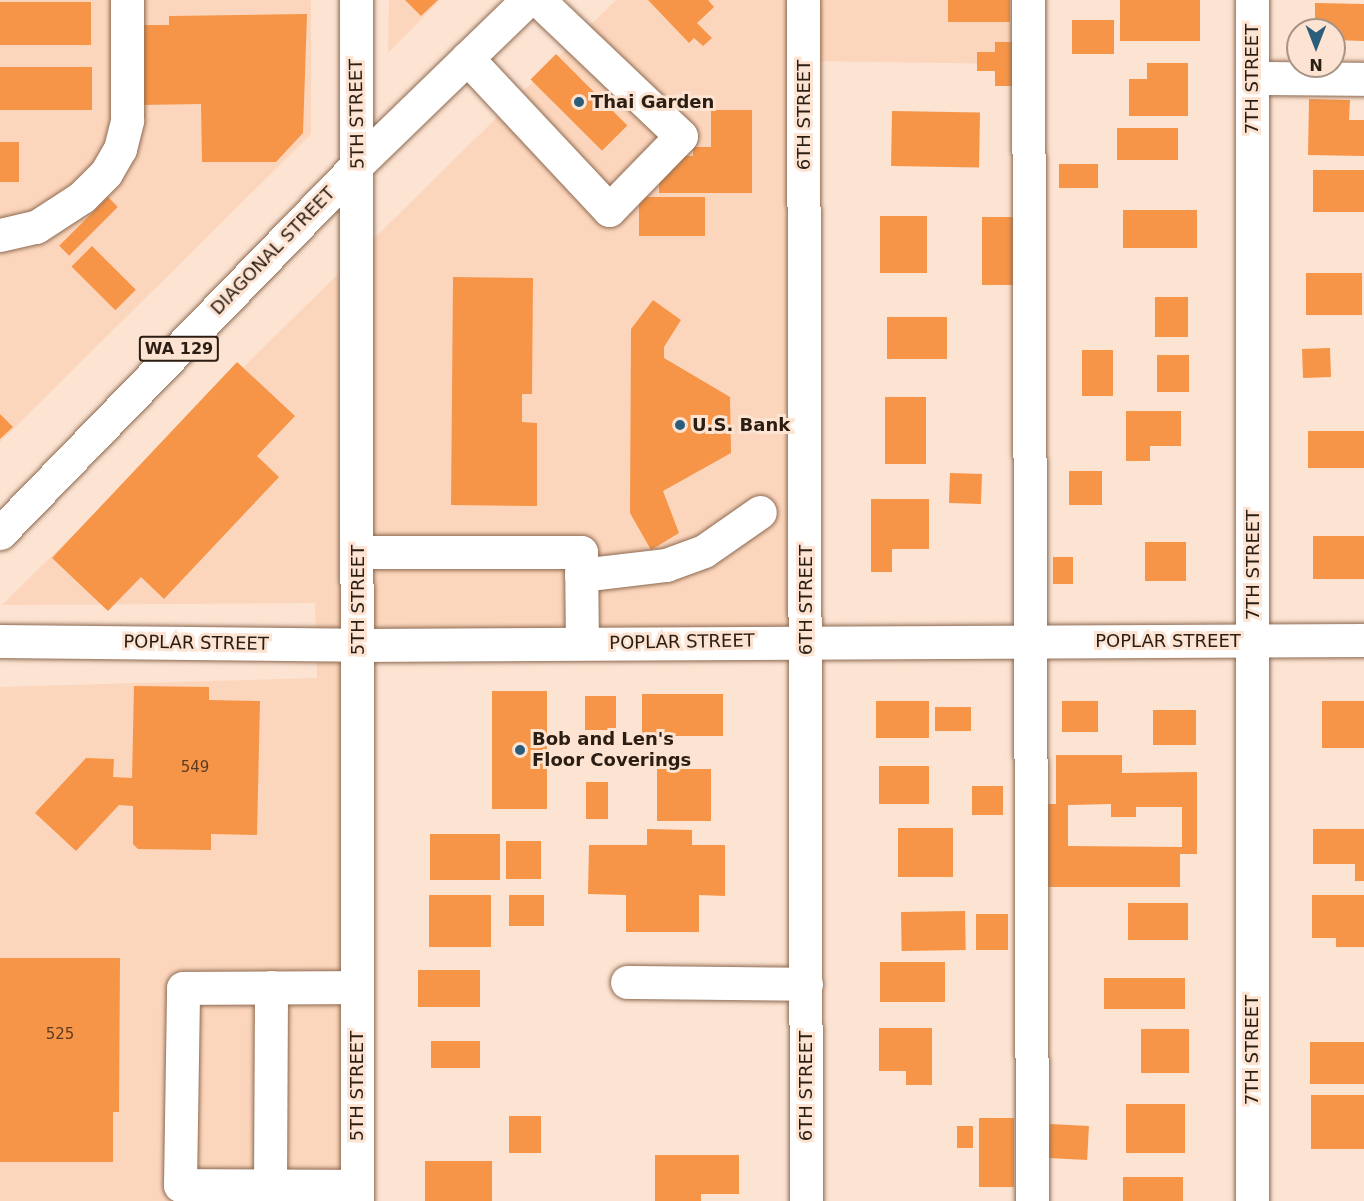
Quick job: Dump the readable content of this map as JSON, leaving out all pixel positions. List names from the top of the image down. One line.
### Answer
{"streets":{"street":["7TH STREET","5TH STREET","6TH STREET","DIAGONAL STREET","WA 129","POPLAR STREET"]},"crossings":[["7TH STREET","POPLAR STREET"],["5TH STREET","DIAGONAL STREET"],["5TH STREET","POPLAR STREET"],["6TH STREET","POPLAR STREET"]],"places":["Thai Garden","U.S. Bank","Bob and Len's Floor Coverings"],"house_numbers":["549","525"],"north":"bottom"}
